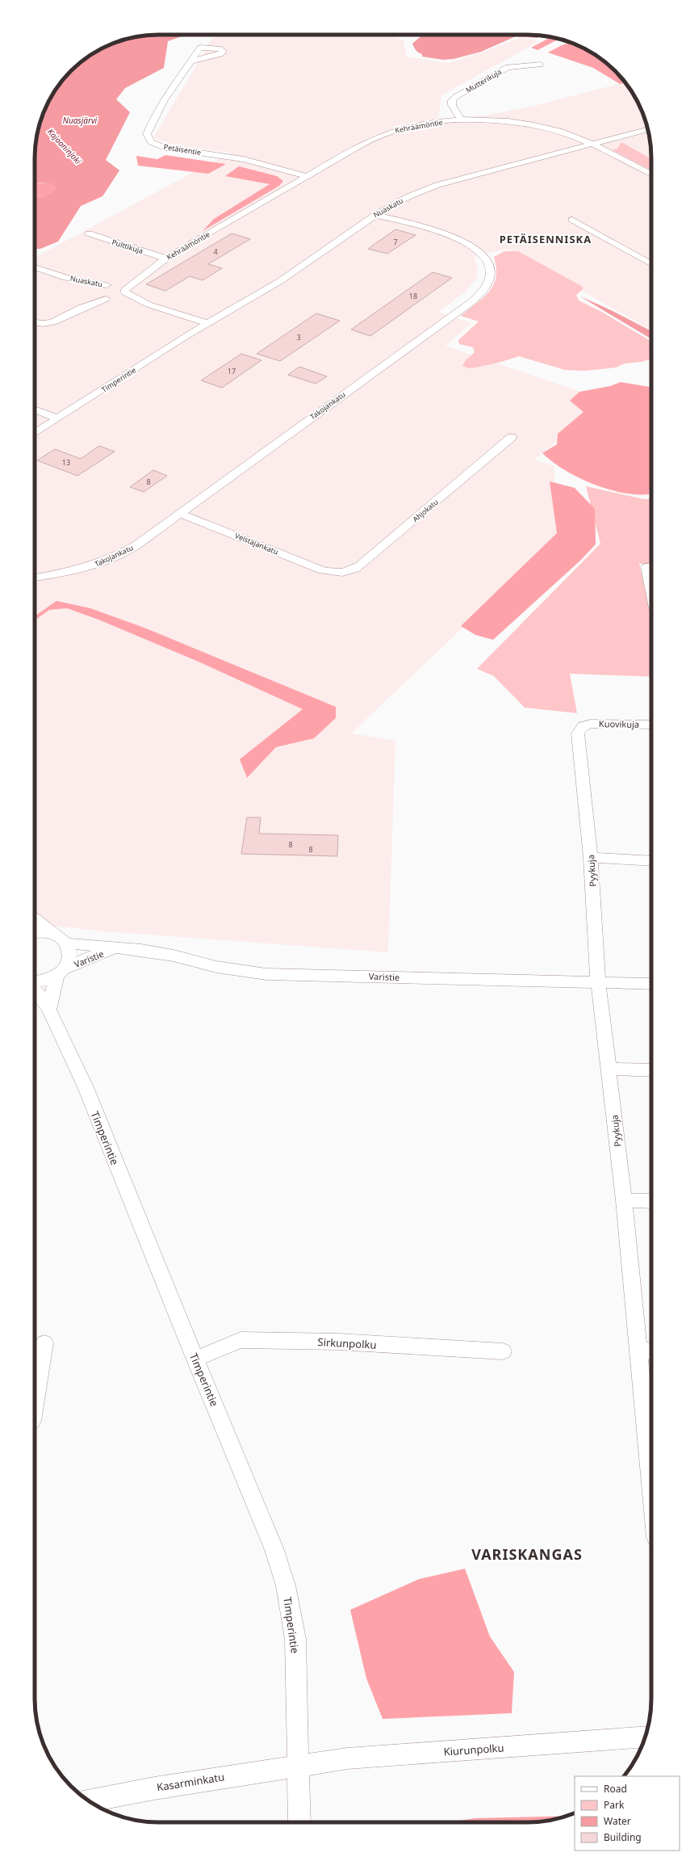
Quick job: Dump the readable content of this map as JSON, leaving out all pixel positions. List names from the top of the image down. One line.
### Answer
{"streets":{"street":["Mutterikuja","Kehräämöntie","Petäisentie","Nuaskatu","Pulttikuja","Timperintie","Takojankatu","Ahjokatu","Veistäjänkatu","Kuovikuja","Pyykuja","Varistie","Sirkunpolku","Kiurunpolku","Kasarminkatu"]},"crossings":[["Mutterikuja","Kehräämöntie"],["Kehräämöntie","Petäisentie"],["Kehräämöntie","Nuaskatu"],["Kehräämöntie","Pulttikuja"],["Nuaskatu","Timperintie"],["Nuaskatu","Takojankatu"],["Timperintie","Sirkunpolku"],["Timperintie","Kiurunpolku"],["Timperintie","Kasarminkatu"],["Takojankatu","Veistäjänkatu"],["Ahjokatu","Veistäjänkatu"],["Kuovikuja","Pyykuja"],["Pyykuja","Varistie"],["Kiurunpolku","Kasarminkatu"]],"districts":["PETÄISENNISKA","VARISKANGAS"],"water":["Nuasjärvi","Kajaaninjoki"],"house_numbers":["7","4","18","3","17","13","8","8","8"],"legend":["Road","Park","Water","Building"]}
